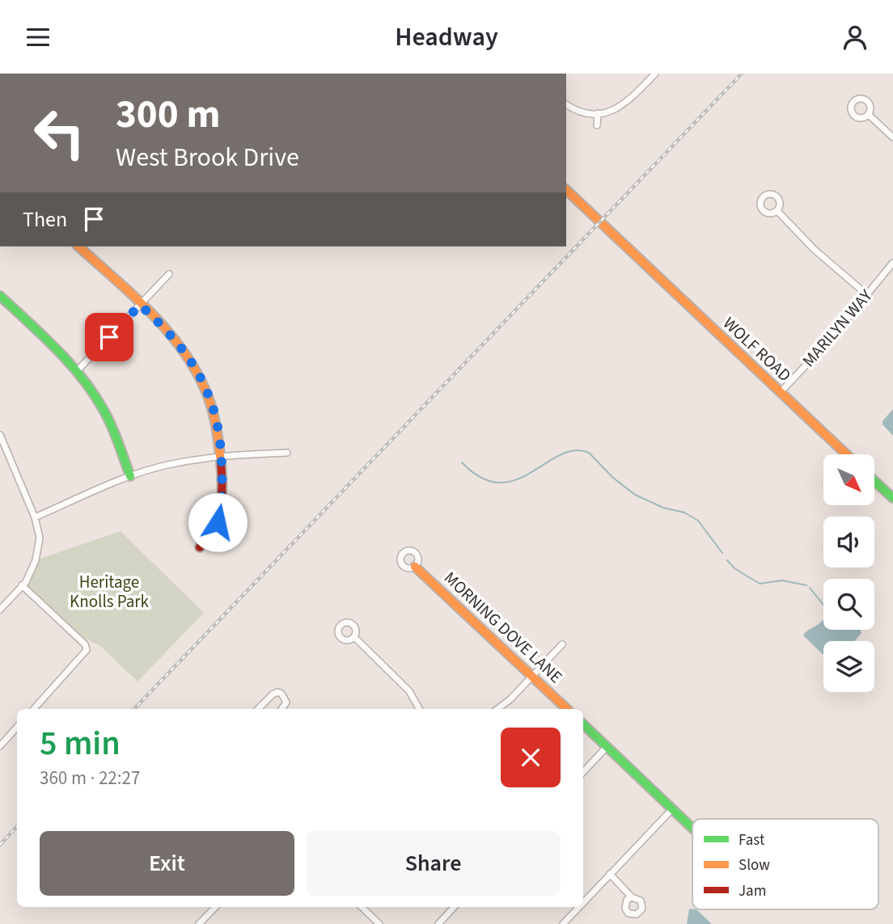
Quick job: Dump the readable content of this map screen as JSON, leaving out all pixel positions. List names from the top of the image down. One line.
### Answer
{"streets":{"street":["MARILYN WAY","WOLF ROAD","MORNING DOVE LANE"]},"crossings":[["MARILYN WAY","WOLF ROAD"]],"parks":["Heritage Knolls Park"],"legend":["Fast","Slow","Jam"],"north":"bottom right","page":{"header":"Headway","turn":["300 m","West Brook Drive"],"then":"Then","heading":["5 min","360 m · 22:27"],"buttons":["Exit","Share"]}}
